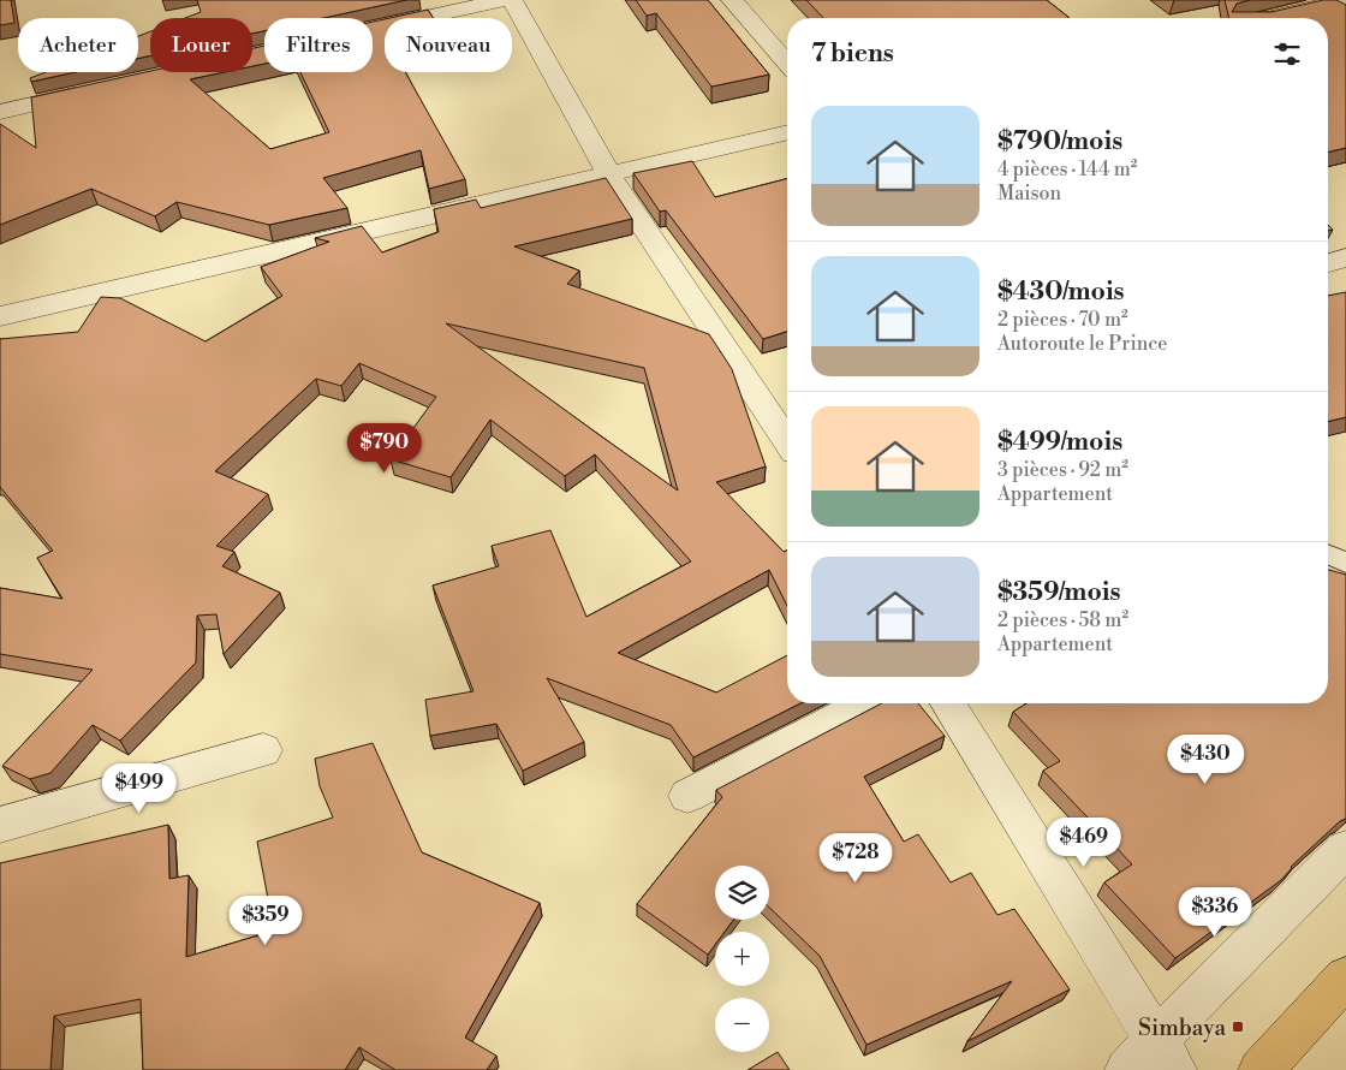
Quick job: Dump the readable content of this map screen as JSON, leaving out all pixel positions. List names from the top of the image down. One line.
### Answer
{"places":{"transit":["Simbaya"]},"page":{"chip":["Acheter","Louer","Filtres","Nouveau"],"heading":"7 biens","list":[{"name":"$790/mois","note":"4 pièces · 144 m² · Maison"},{"name":"$430/mois","note":"2 pièces · 70 m² · Autoroute le Prince"},{"name":"$499/mois","note":"3 pièces · 92 m² · Appartement"},{"name":"$359/mois","note":"2 pièces · 58 m² · Appartement"}],"price":["$790","$430","$499","$469","$728","$336","$359"],"map_buttons":["+","−"]}}
